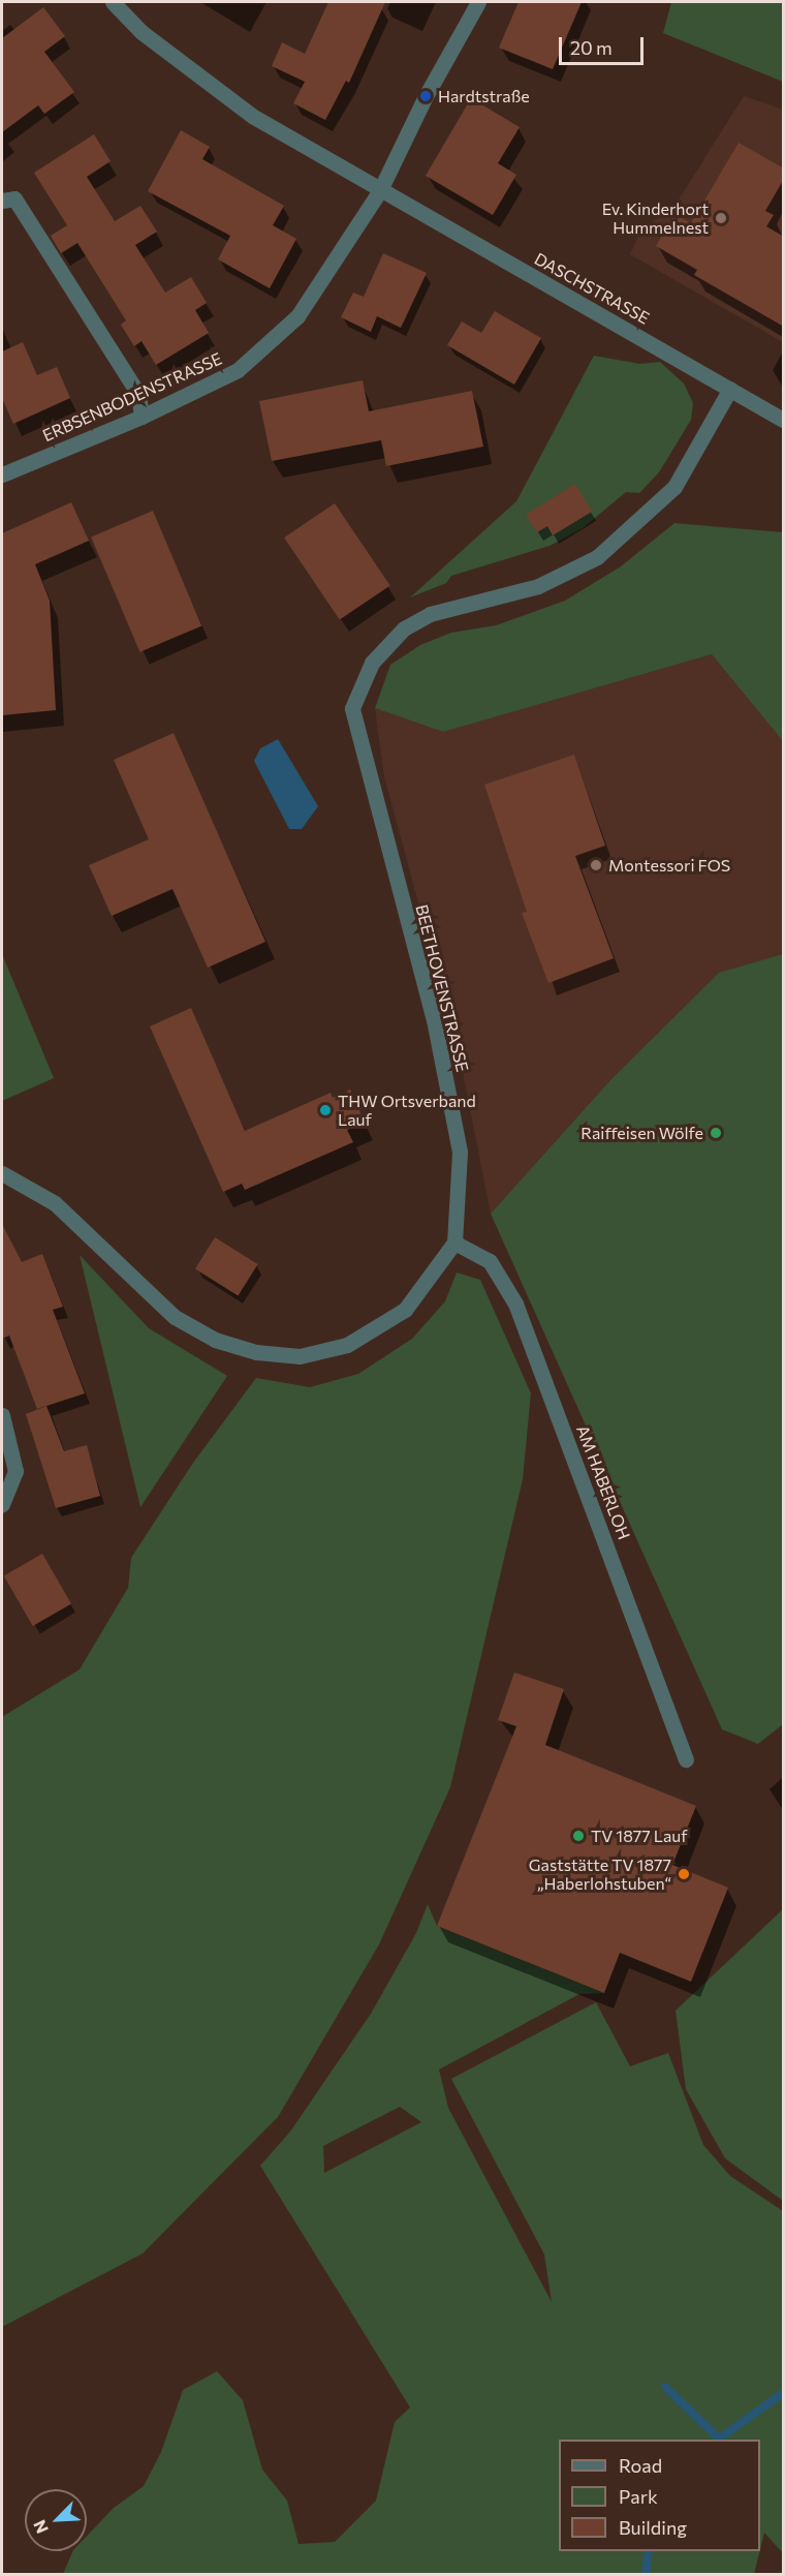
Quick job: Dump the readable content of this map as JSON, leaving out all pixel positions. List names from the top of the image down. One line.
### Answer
{"streets":{"street":["DASCHSTRASSE","ERBSENBODENSTRASSE","BEETHOVENSTRASSE","AM HABERLOH"]},"crossings":[["DASCHSTRASSE","ERBSENBODENSTRASSE"],["DASCHSTRASSE","BEETHOVENSTRASSE"],["BEETHOVENSTRASSE","AM HABERLOH"]],"places":["Hardtstraße","Ev. Kinderhort Hummelnest","Montessori FOS","THW Ortsverband Lauf","Raiffeisen Wölfe","TV 1877 Lauf","Gaststätte TV 1877 „Haberlohstuben“"],"legend":["Road","Park","Building"],"scale_bar":"20 m","north":"bottom left"}
